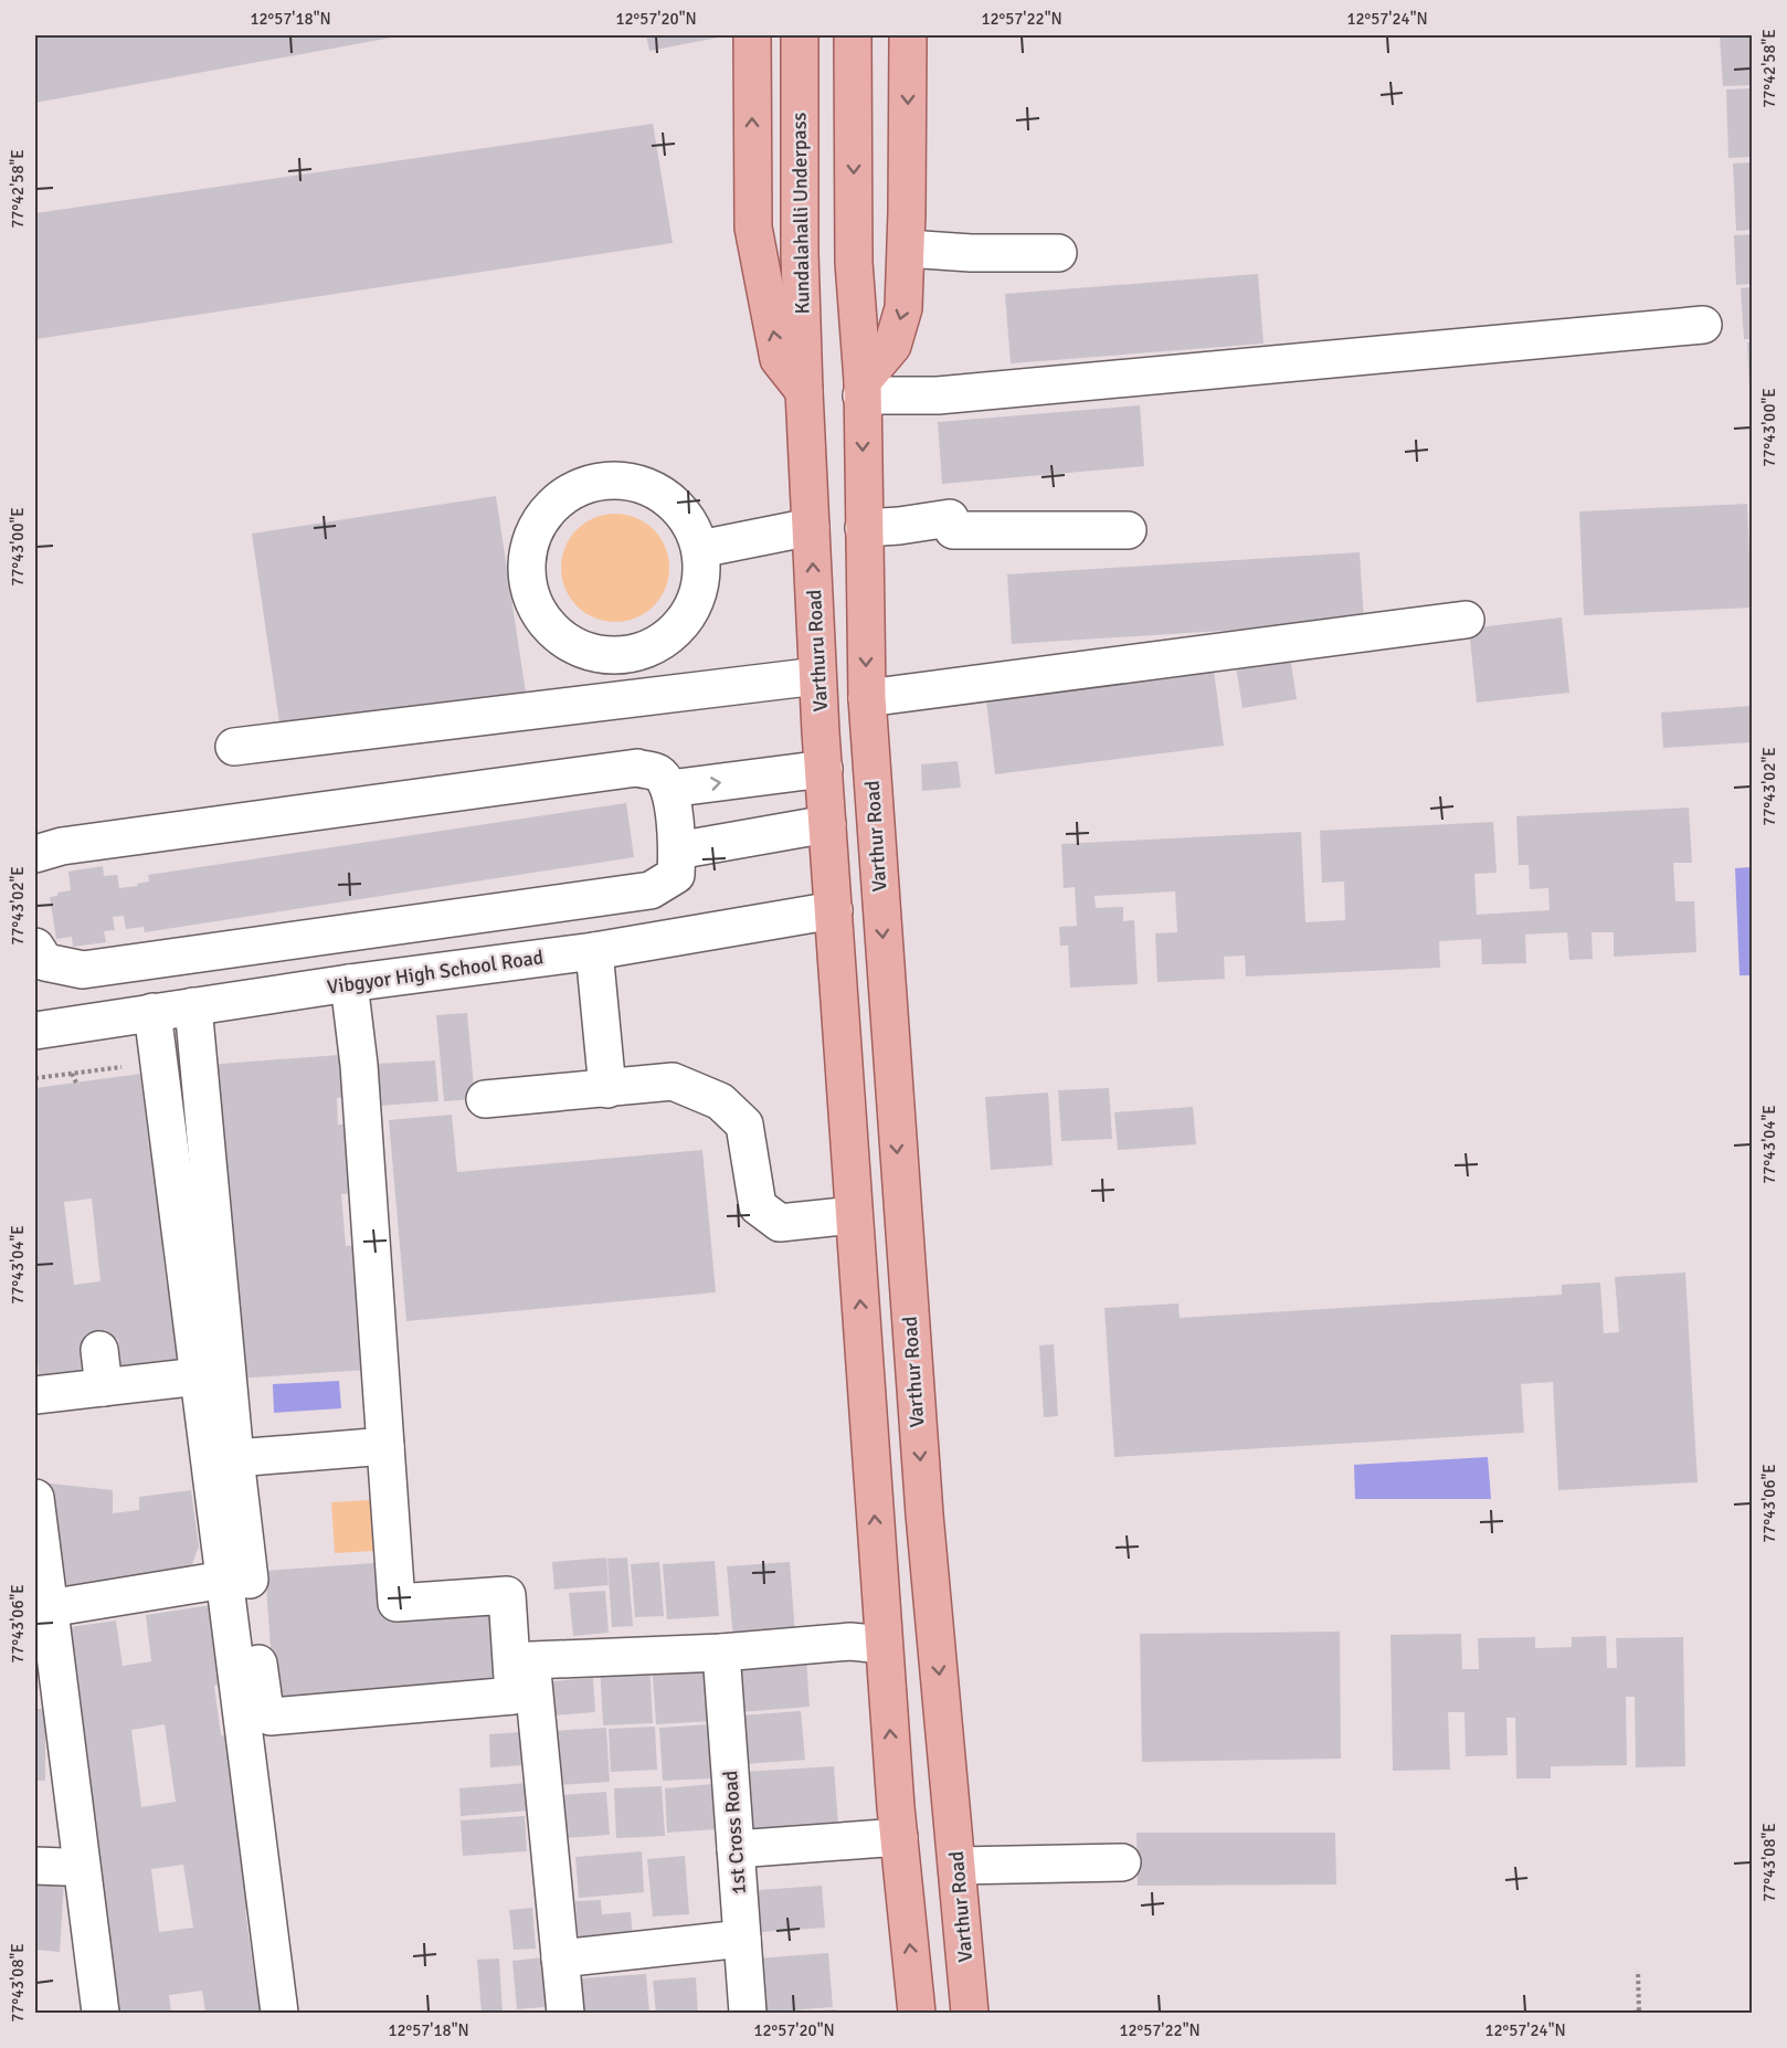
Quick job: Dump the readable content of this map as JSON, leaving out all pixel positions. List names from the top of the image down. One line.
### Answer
{"streets":{"main road":["Kundalahalli Underpass","Varthuru Road","Varthur Road"],"street":["Vibgyor High School Road","1st Cross Road"]},"crossings":[["Kundalahalli Underpass","Varthuru Road"],["Varthuru Road","Vibgyor High School Road"]],"coordinates":["12°57'18\"N","12°57'20\"N","12°57'22\"N","12°57'24\"N","77°42'58\"E","77°43'00\"E","77°43'02\"E","77°43'04\"E","77°43'06\"E","77°43'08\"E"]}
